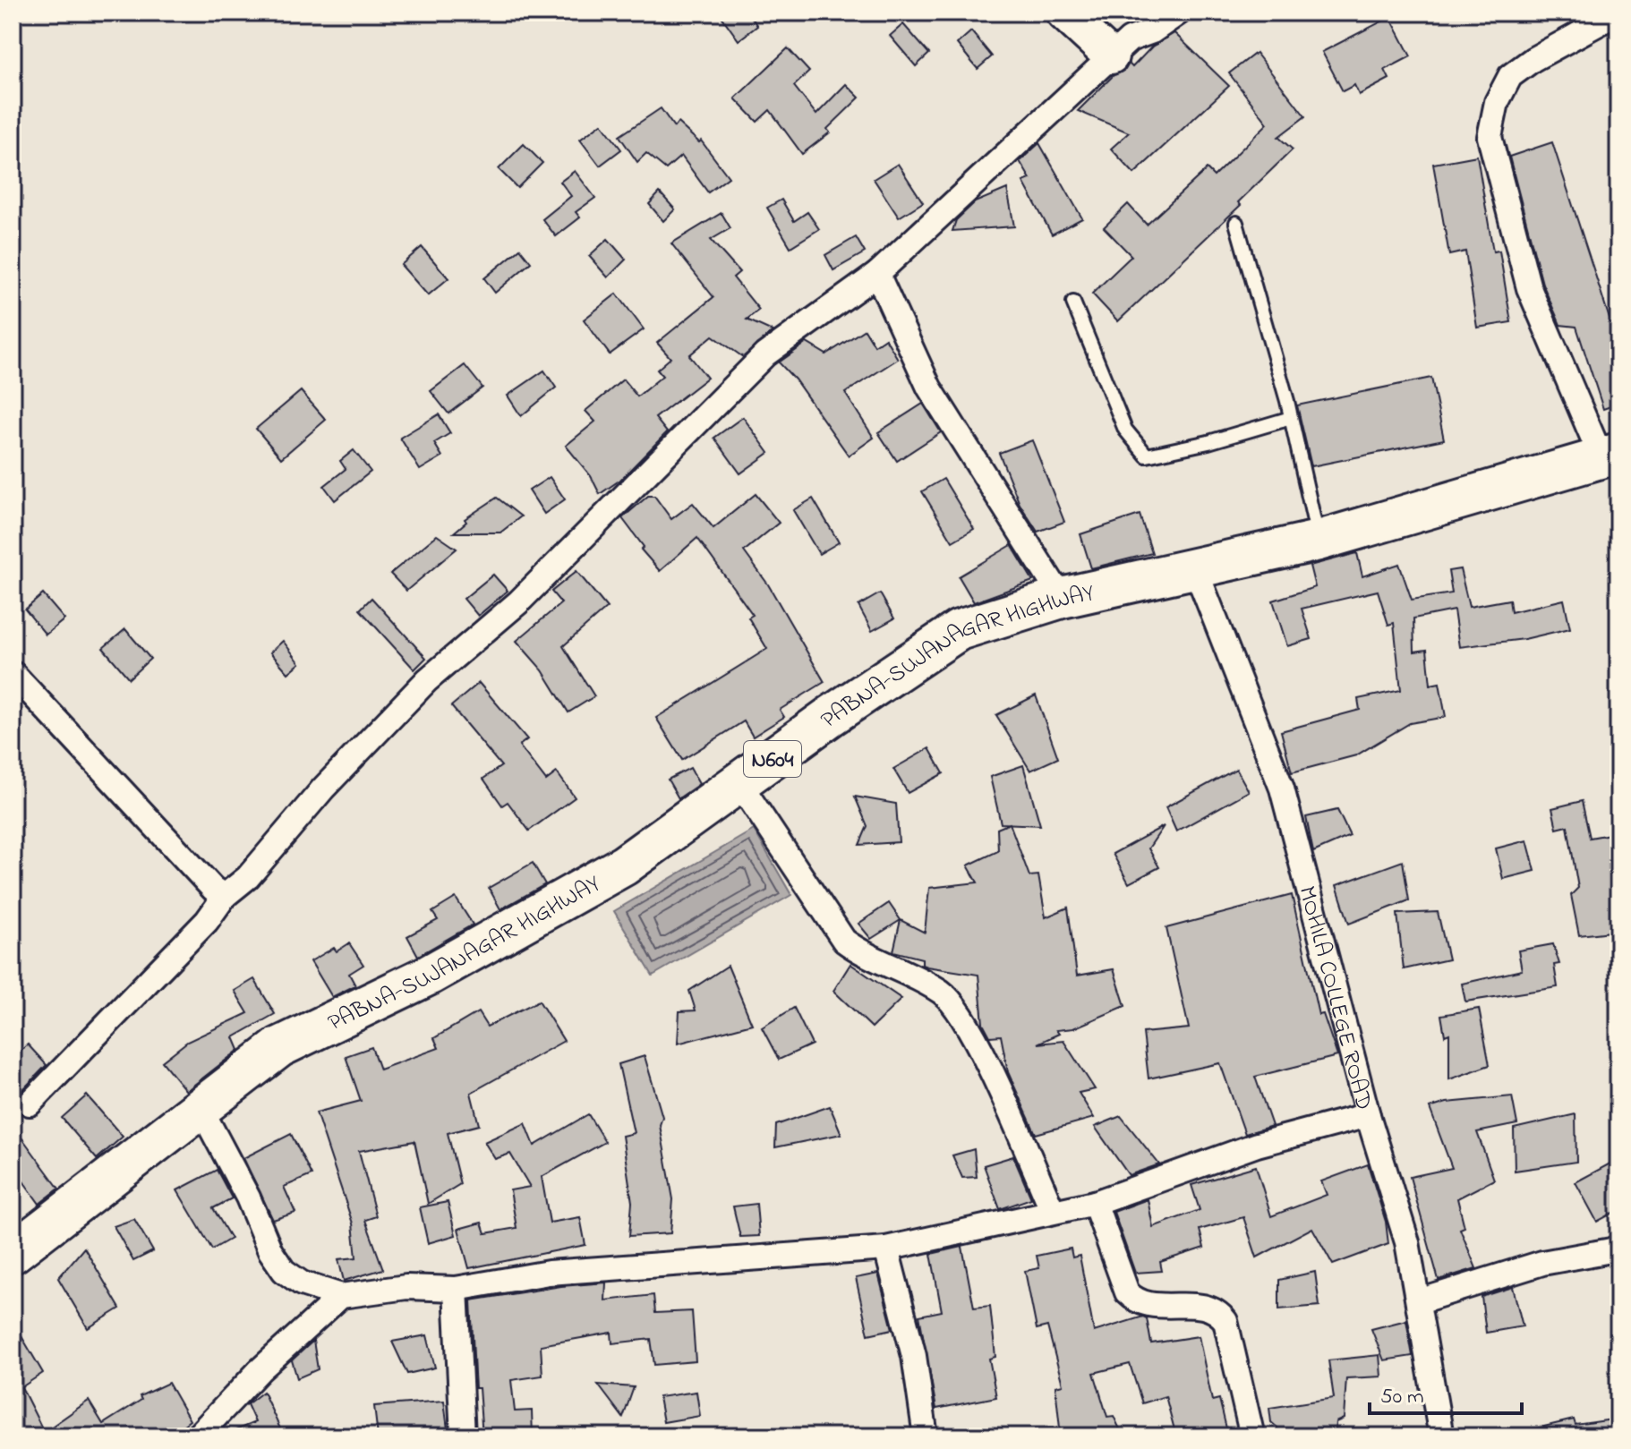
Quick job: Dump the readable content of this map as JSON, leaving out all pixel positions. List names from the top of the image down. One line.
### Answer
{"streets":{"highway":["PABNA-SUJANAGAR HIGHWAY","N604"],"street":["MOHILA COLLEGE ROAD"]},"crossings":[["PABNA-SUJANAGAR HIGHWAY","MOHILA COLLEGE ROAD"]],"scale_bar":"50 m"}
